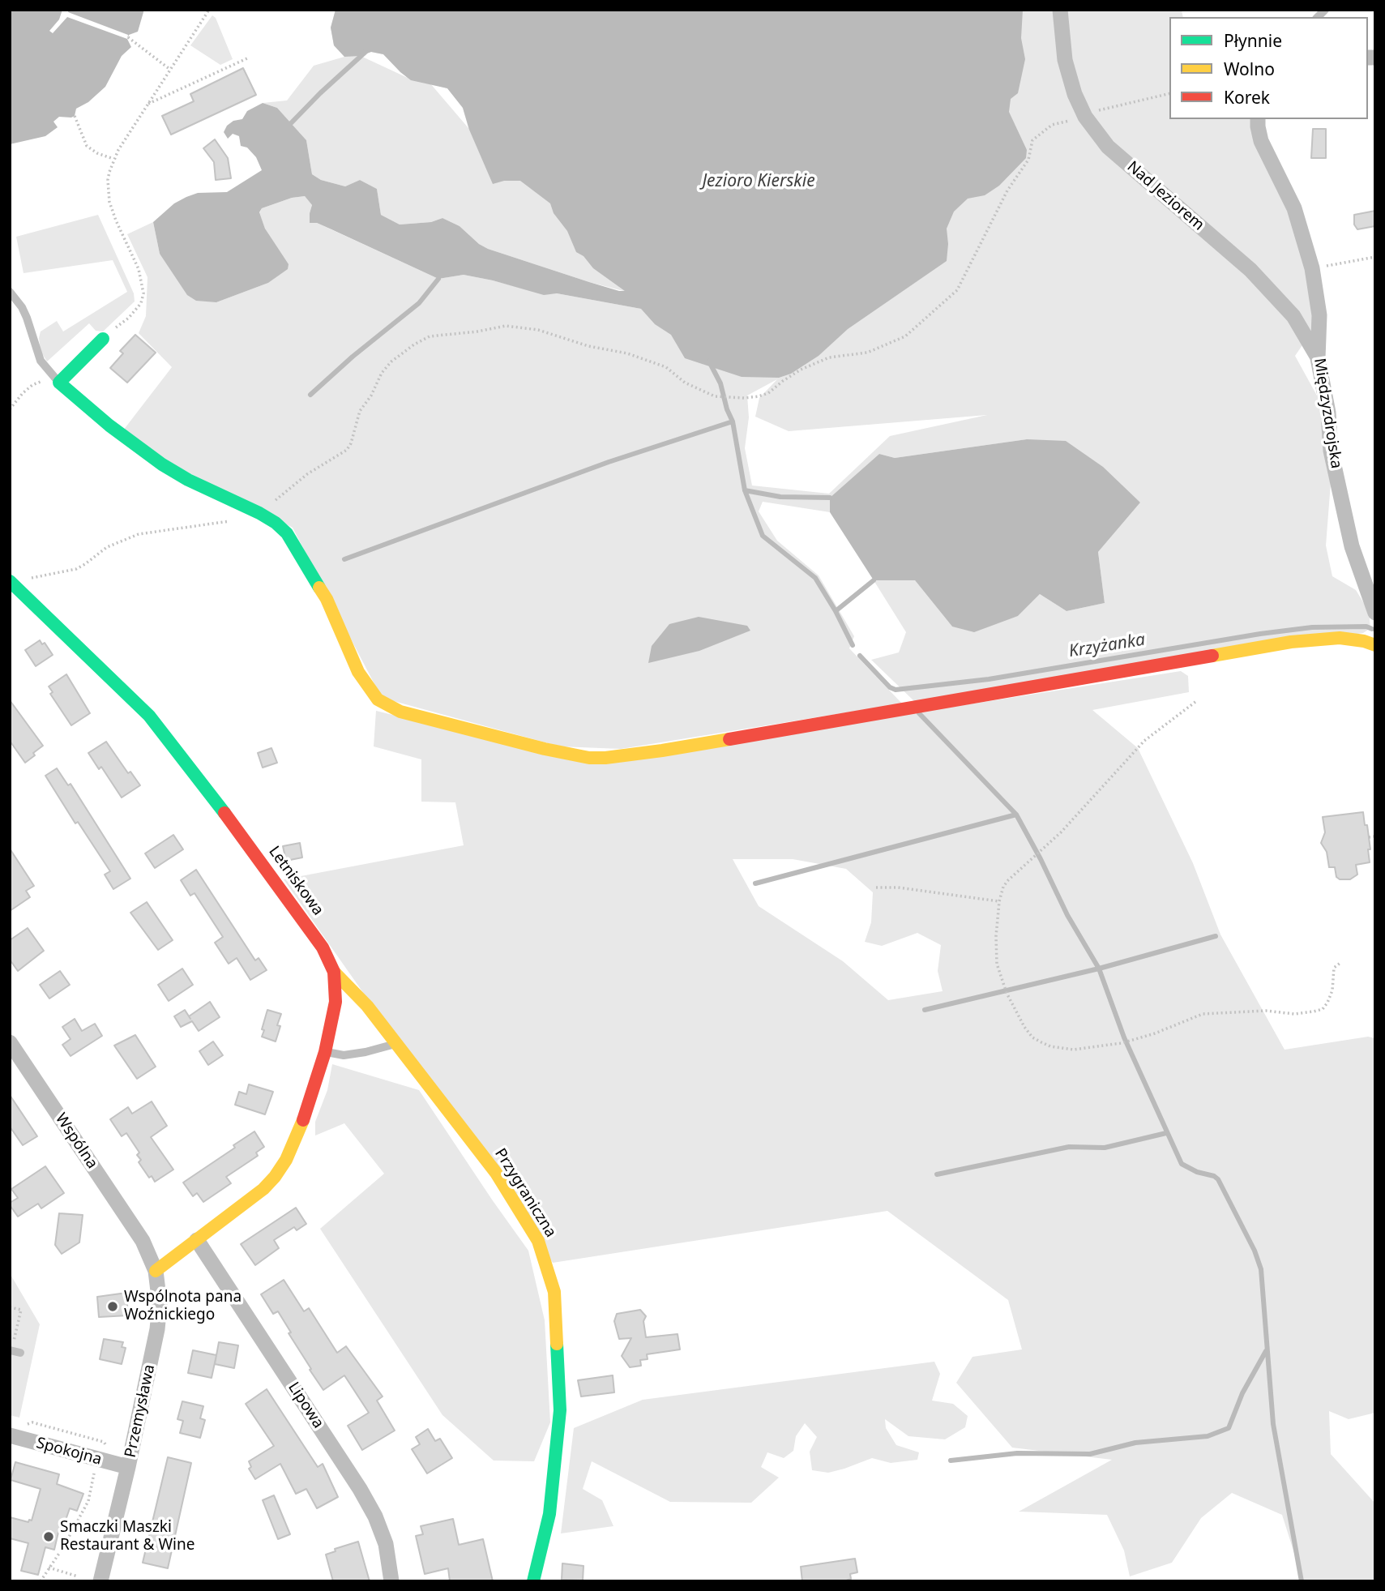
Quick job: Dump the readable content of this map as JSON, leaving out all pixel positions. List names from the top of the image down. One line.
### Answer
{"streets":{"street":["Nad Jeziorem","Międzyzdrojska","Letniskowa","Wspólna","Przygraniczna","Lipowa","Przemysława","Spokojna"]},"crossings":[["Nad Jeziorem","Międzyzdrojska"],["Letniskowa","Przygraniczna"],["Letniskowa","Lipowa"],["Letniskowa","Przemysława"],["Wspólna","Przemysława"],["Przemysława","Spokojna"]],"water":["Jezioro Kierskie","Krzyżanka"],"places":["Wspólnota pana Woźnickiego","Smaczki Maszki Restaurant & Wine"],"legend":["Płynnie","Wolno","Korek"]}
